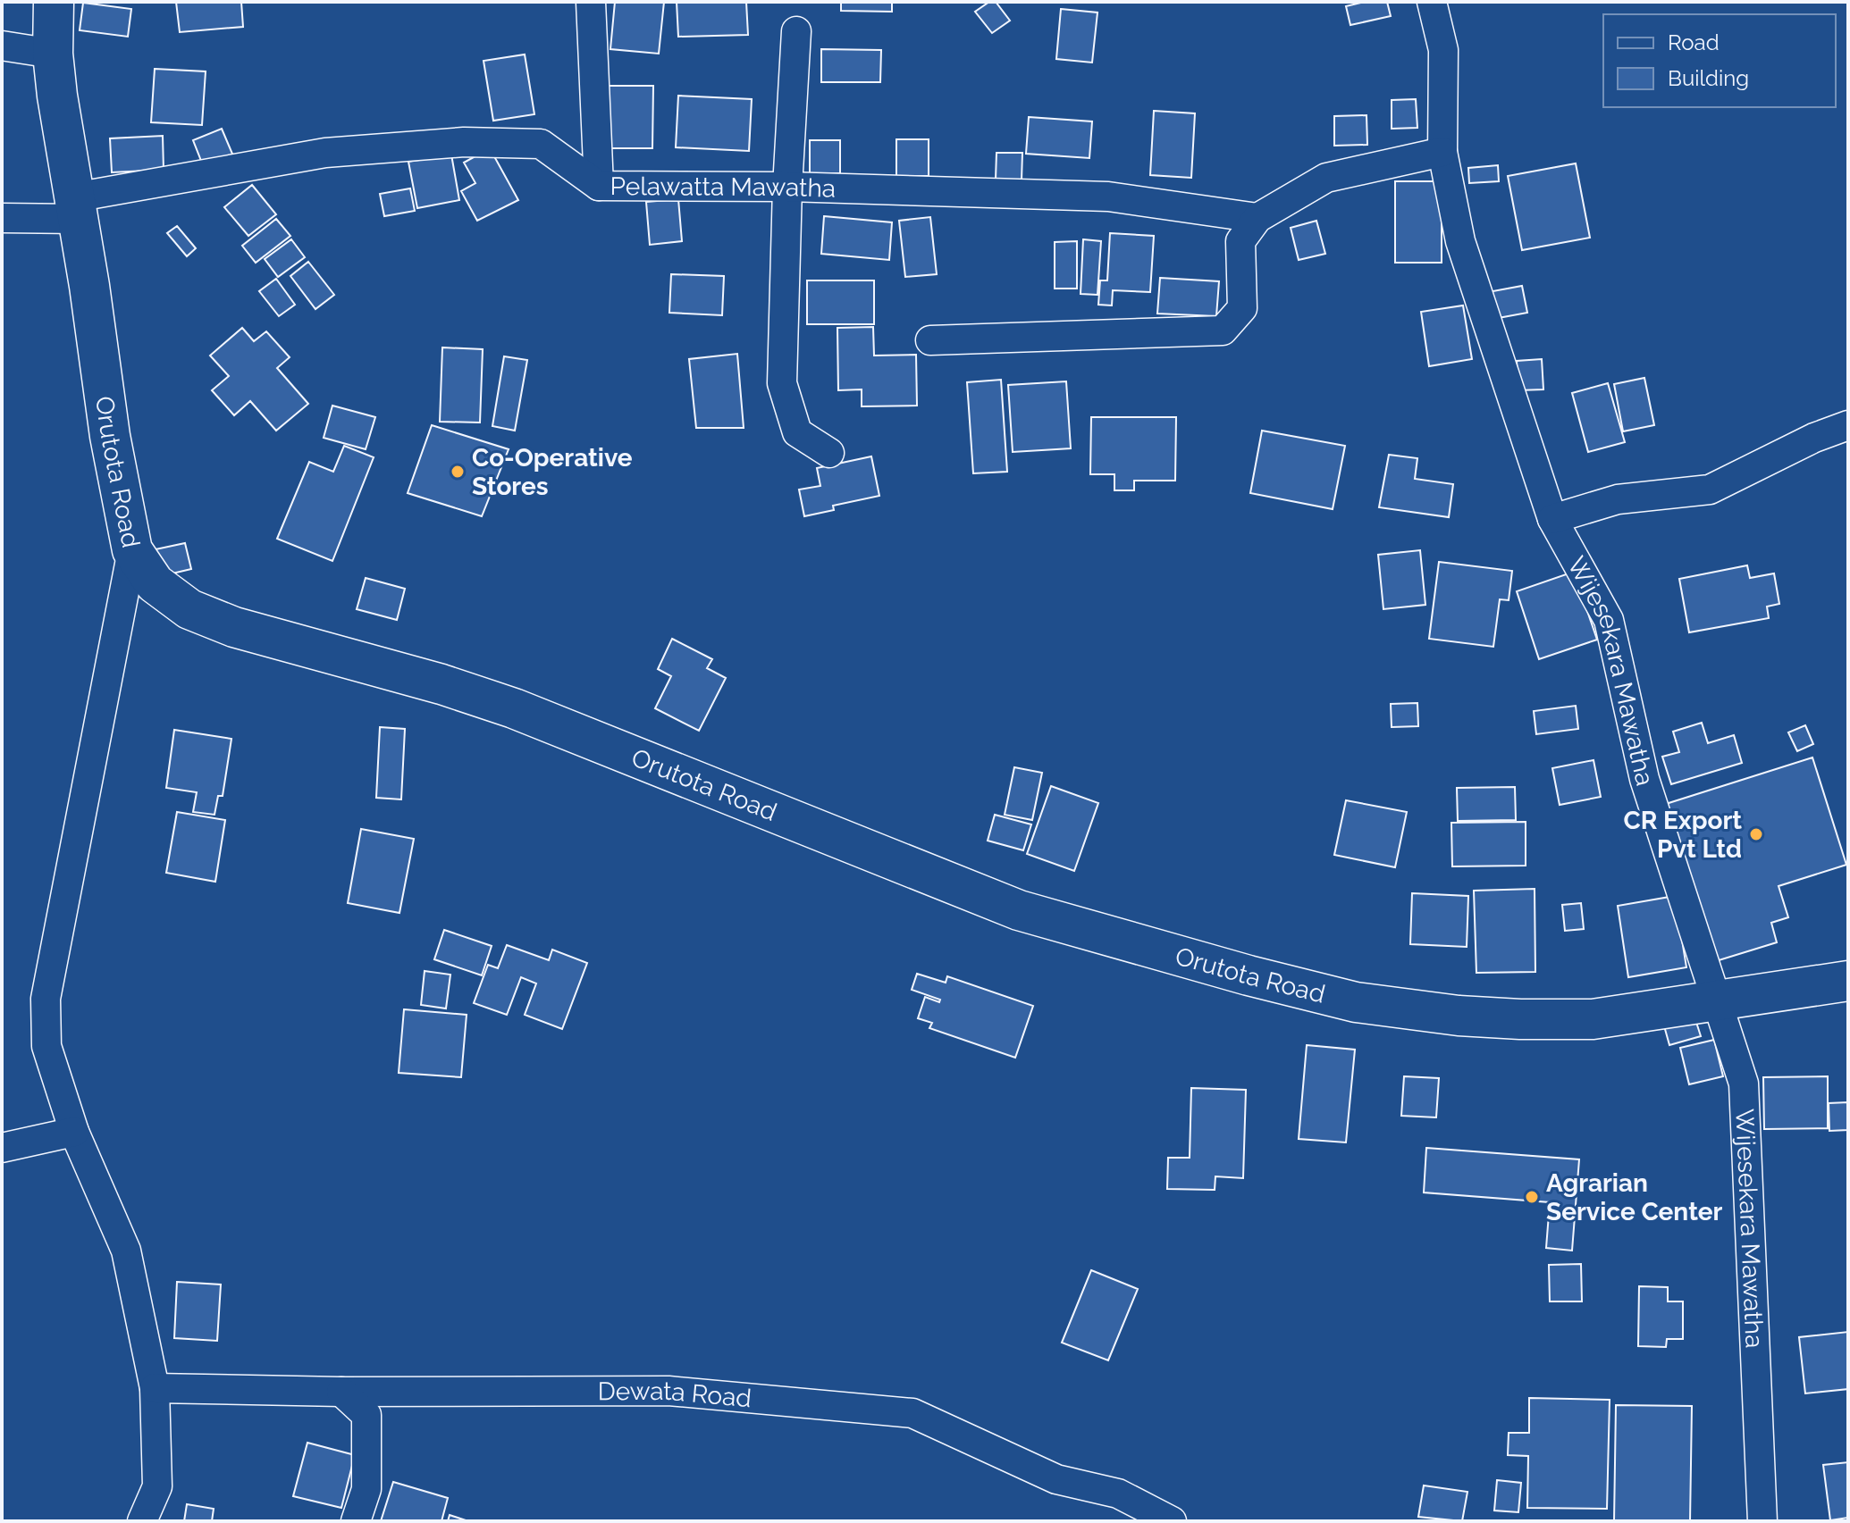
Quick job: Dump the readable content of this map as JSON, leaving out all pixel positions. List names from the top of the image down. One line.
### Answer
{"streets":{"main road":["Orutota Road"],"street":["Pelawatta Mawatha","Wijesekara Mawatha","Dewata Road"]},"crossings":[["Pelawatta Mawatha","Orutota Road"],["Orutota Road","Wijesekara Mawatha"]],"places":["Co-Operative Stores","CR Export Pvt Ltd","Agrarian Service Center"],"legend":["Road","Building"]}
